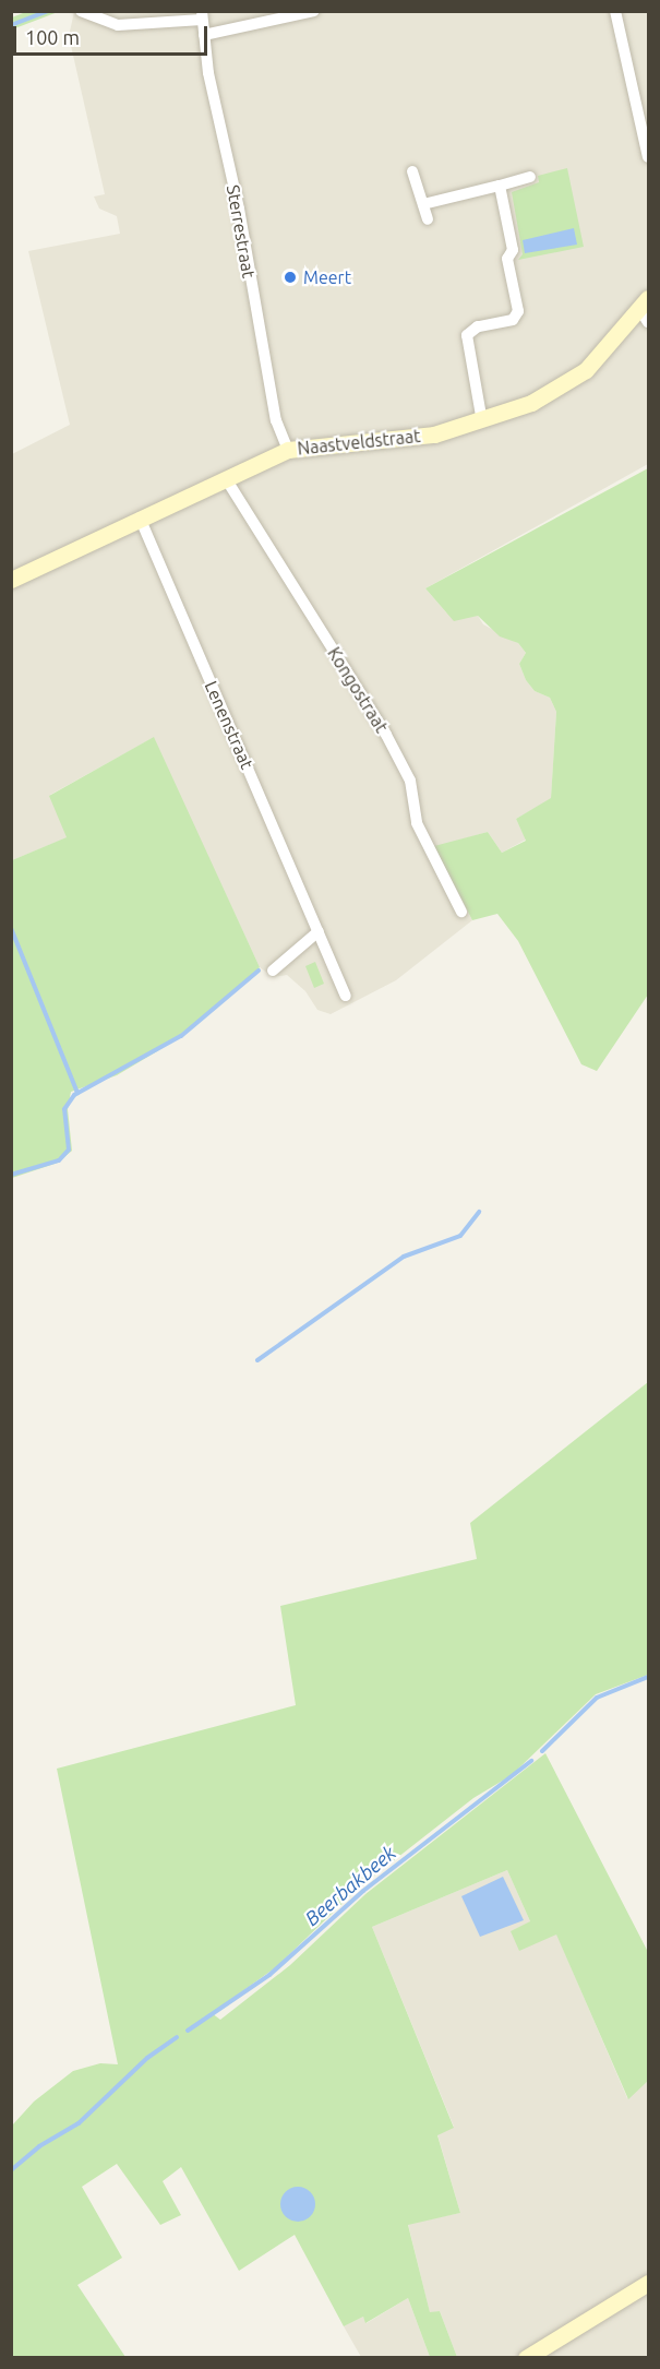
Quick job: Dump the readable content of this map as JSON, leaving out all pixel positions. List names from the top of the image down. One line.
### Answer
{"streets":{"street":["Sterrestraat","Naastveldstraat","Kongostraat","Lenenstraat"]},"crossings":[["Sterrestraat","Naastveldstraat"],["Naastveldstraat","Kongostraat"],["Naastveldstraat","Lenenstraat"]],"water":["Beerbakbeek"],"places":["Meert"],"scale_bar":"100 m"}
